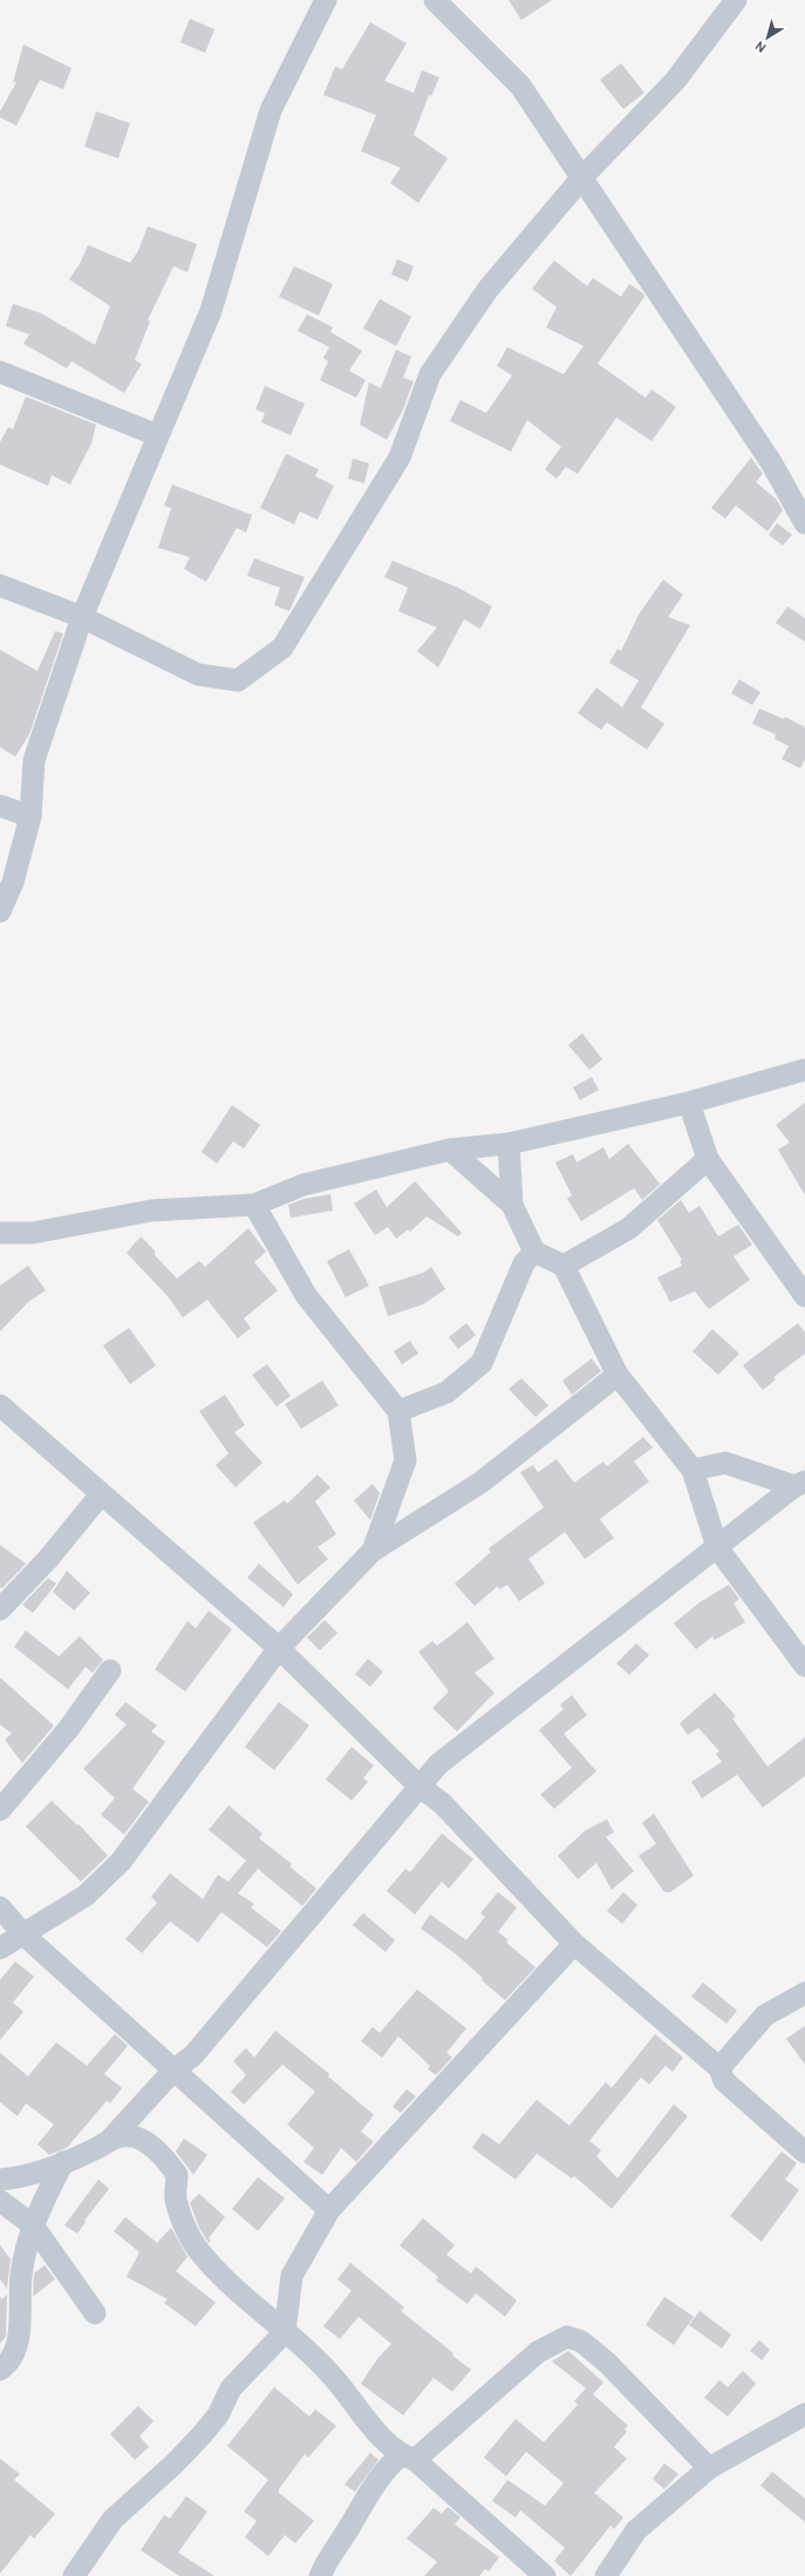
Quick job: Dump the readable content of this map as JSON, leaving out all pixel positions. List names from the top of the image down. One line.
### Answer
{"north":"bottom left"}
